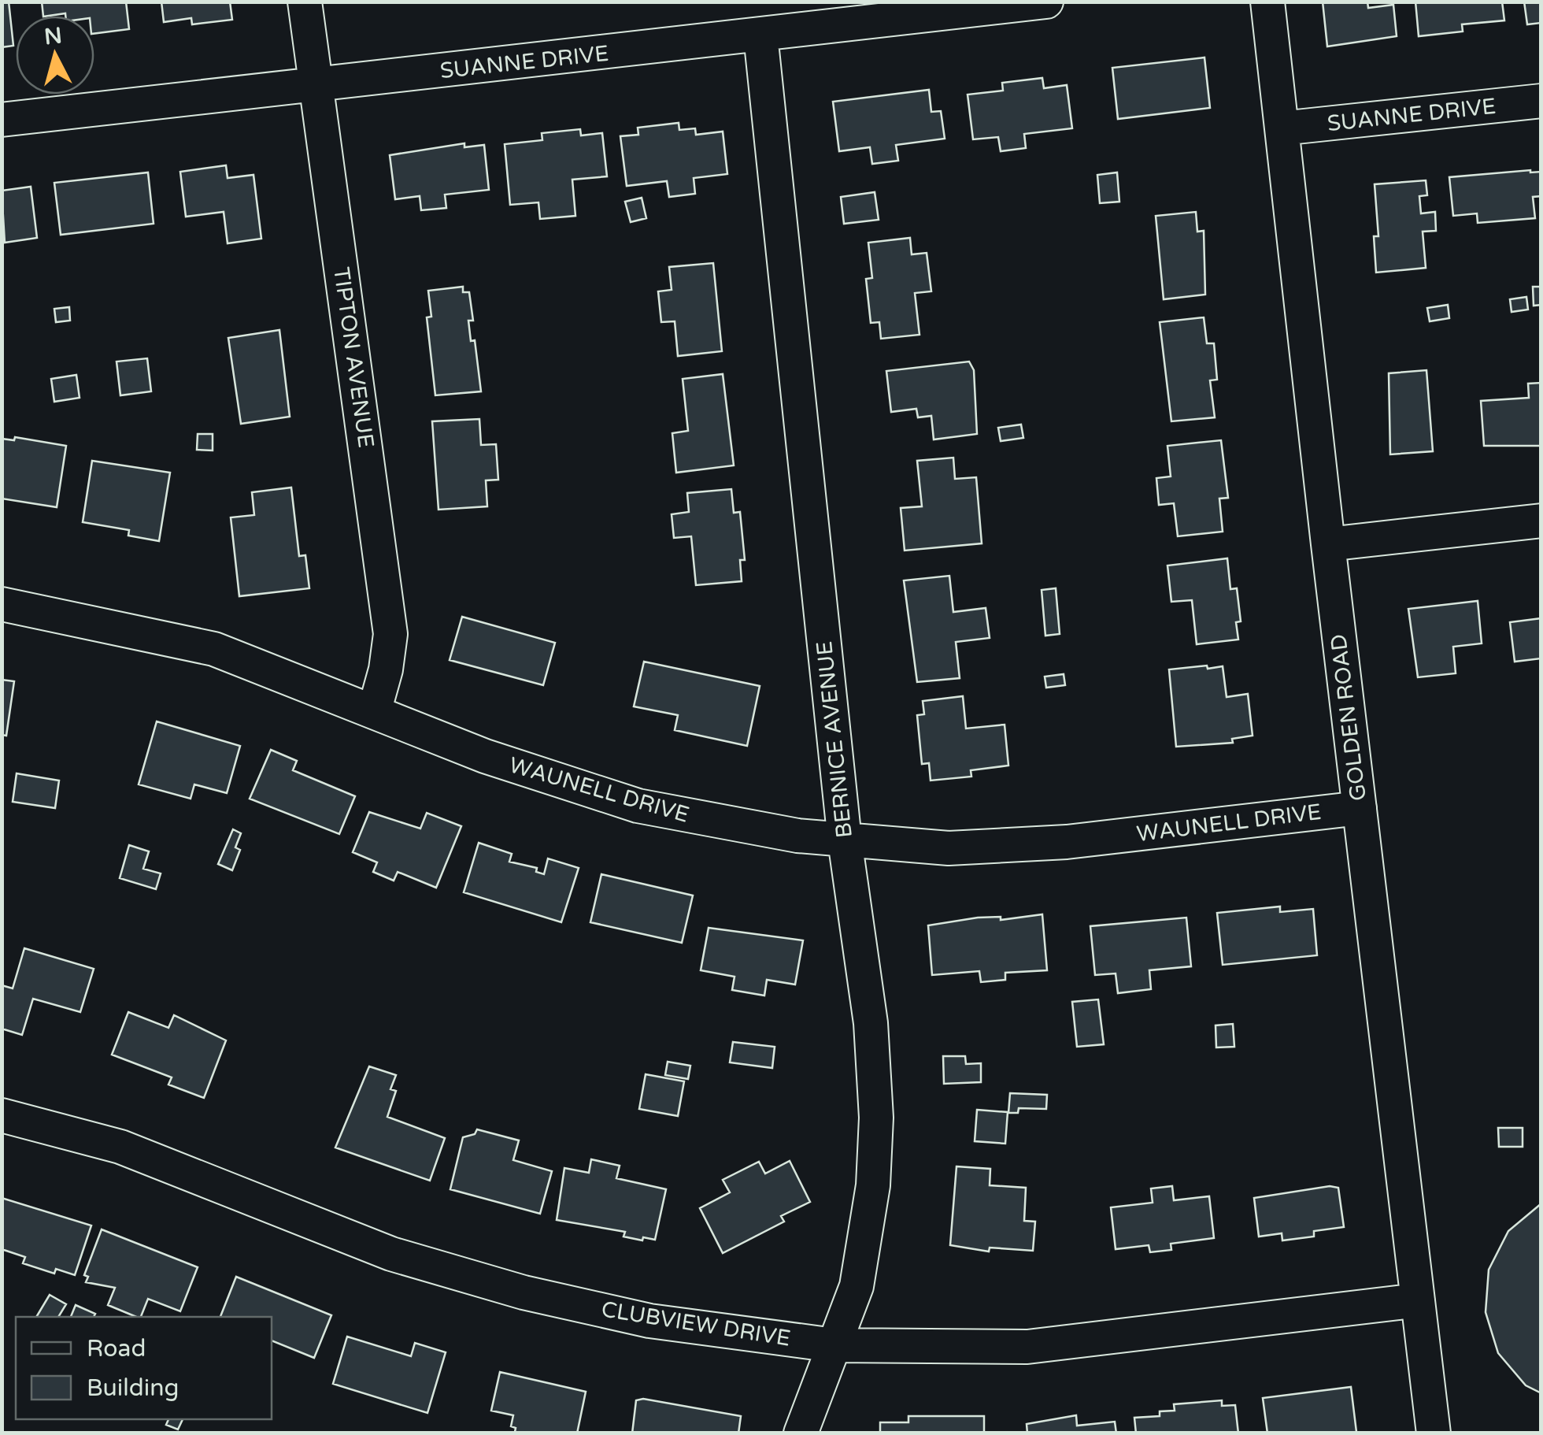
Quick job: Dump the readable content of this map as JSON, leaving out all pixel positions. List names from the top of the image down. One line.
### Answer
{"streets":{"street":["SUANNE DRIVE","TIPTON AVENUE","GOLDEN ROAD","BERNICE AVENUE","WAUNELL DRIVE","CLUBVIEW DRIVE"]},"crossings":[["SUANNE DRIVE","TIPTON AVENUE"],["SUANNE DRIVE","GOLDEN ROAD"],["SUANNE DRIVE","BERNICE AVENUE"],["TIPTON AVENUE","WAUNELL DRIVE"],["GOLDEN ROAD","WAUNELL DRIVE"],["GOLDEN ROAD","CLUBVIEW DRIVE"],["BERNICE AVENUE","WAUNELL DRIVE"],["BERNICE AVENUE","CLUBVIEW DRIVE"]],"legend":["Road","Building"],"north":"top"}
